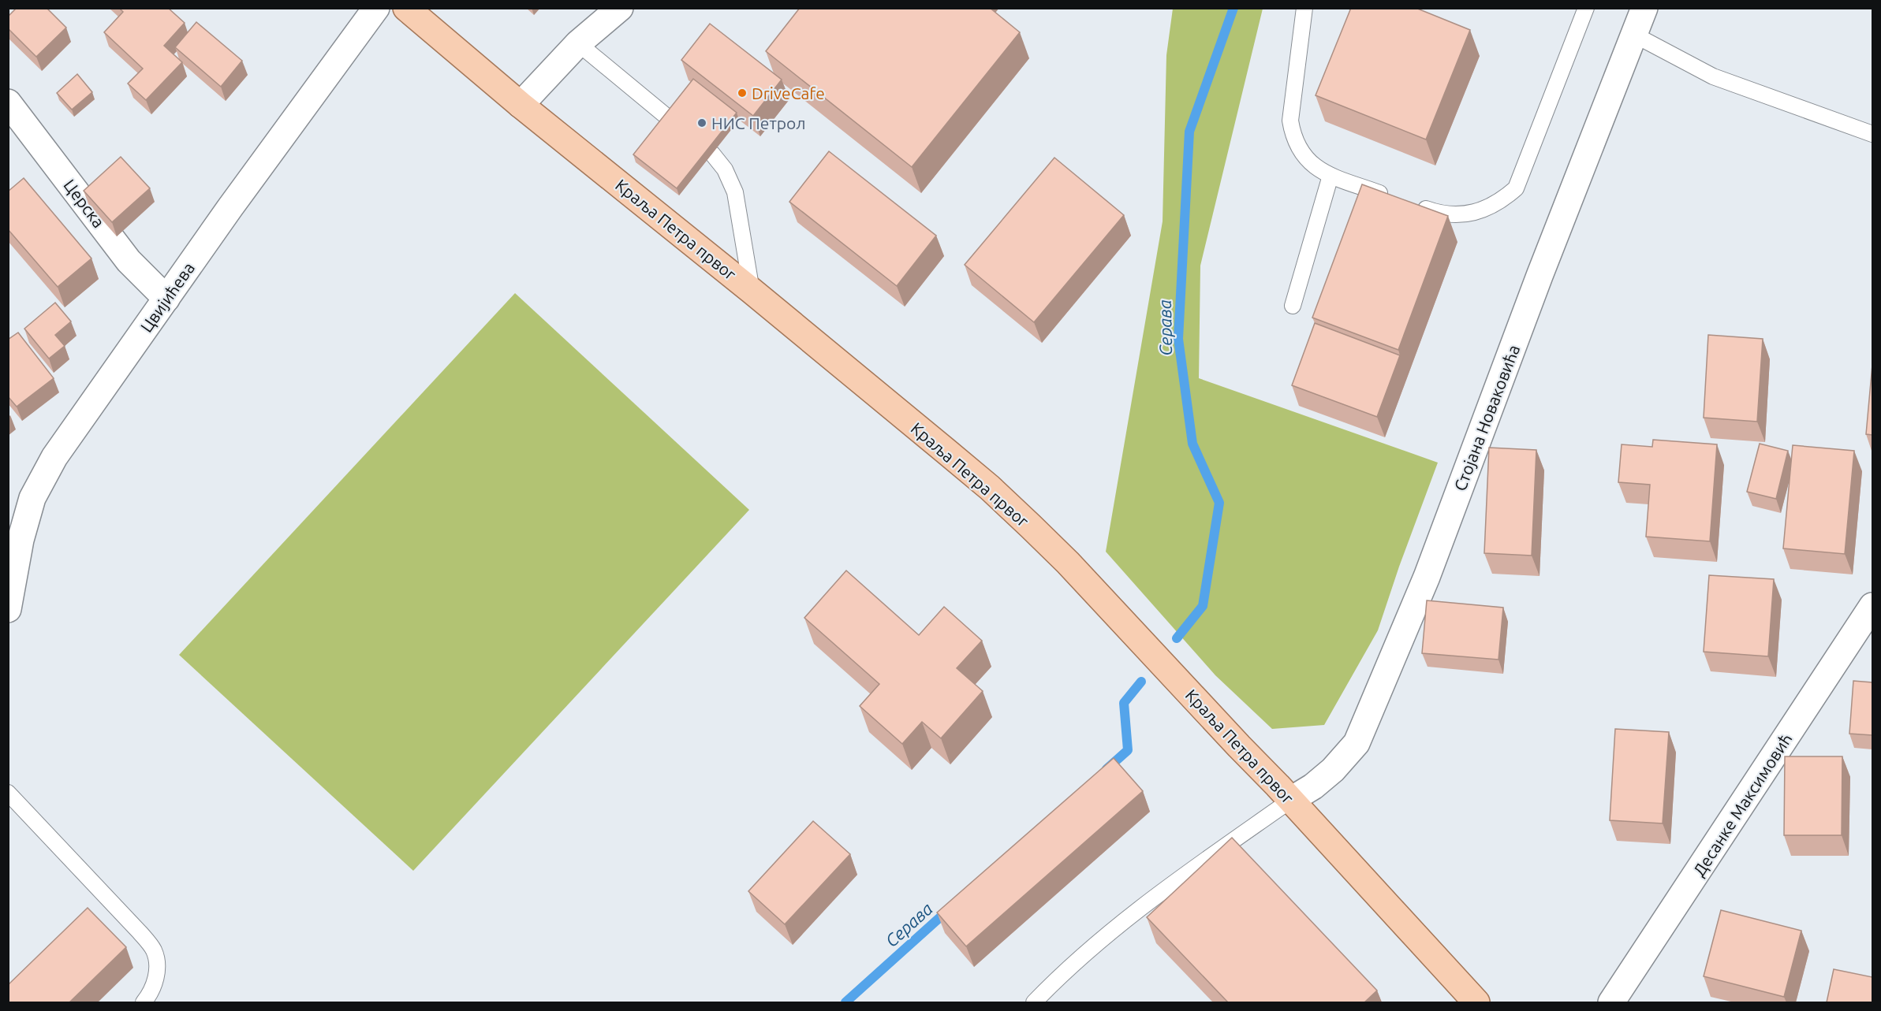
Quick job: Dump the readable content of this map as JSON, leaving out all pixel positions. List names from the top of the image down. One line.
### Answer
{"streets":{"main road":["Краља Петра првог"],"street":["Церска","Цвијићева","Стојана Новаковића","Десанке Максимовић"]},"crossings":[["Церска","Цвијићева"],["Краља Петра првог","Стојана Новаковића"]],"water":["Серава"],"places":["DriveCafe","НИС Петрол"]}
